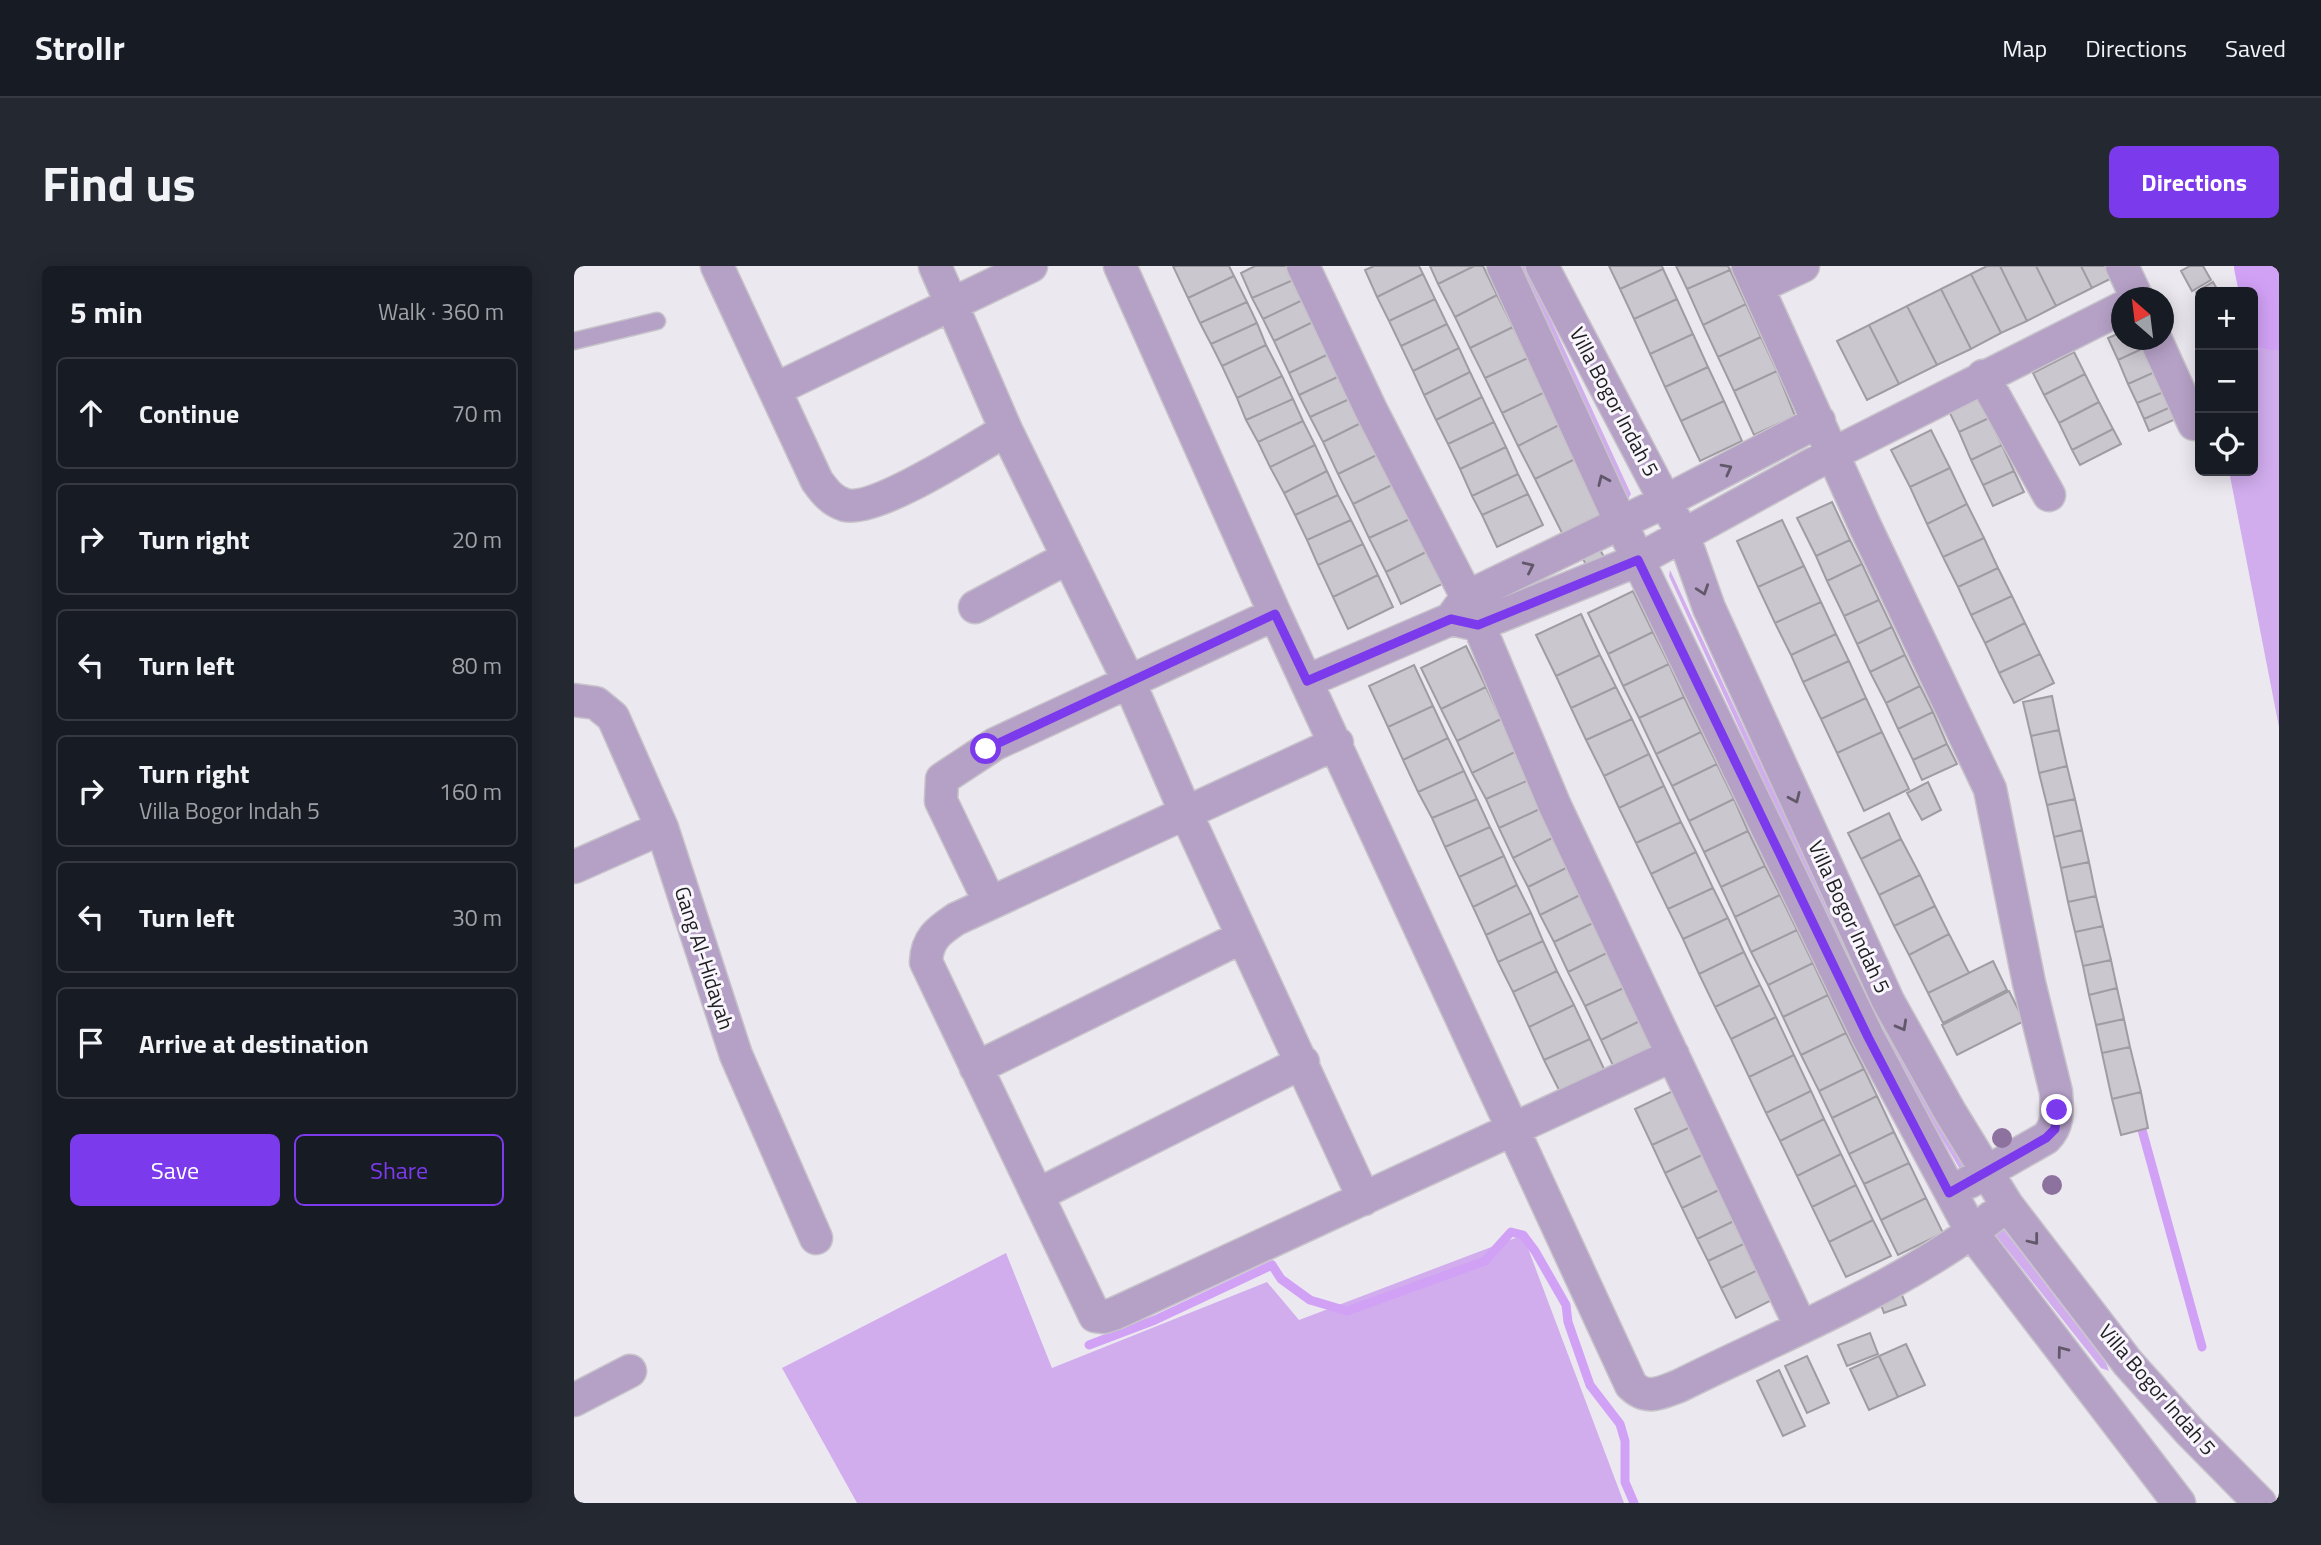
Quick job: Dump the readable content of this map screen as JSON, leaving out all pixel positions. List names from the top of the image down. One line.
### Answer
{"streets":{"street":["Villa Bogor Indah 5","Gang Al-Hidayah"]},"north":"top left","page":{"header":"Strollr","nav":["Map","Directions","Saved"],"title":"Find us","buttons":["Directions",["Save","Share"]],"heading":["5 min","Walk · 360 m"],"map_buttons":["+","−"],"list":[["Continue","70 m"],["Turn right","20 m"],["Turn left","80 m"],["Turn right","Villa Bogor Indah 5","160 m"],["Turn left","30 m"],"Arrive at destination"]}}
